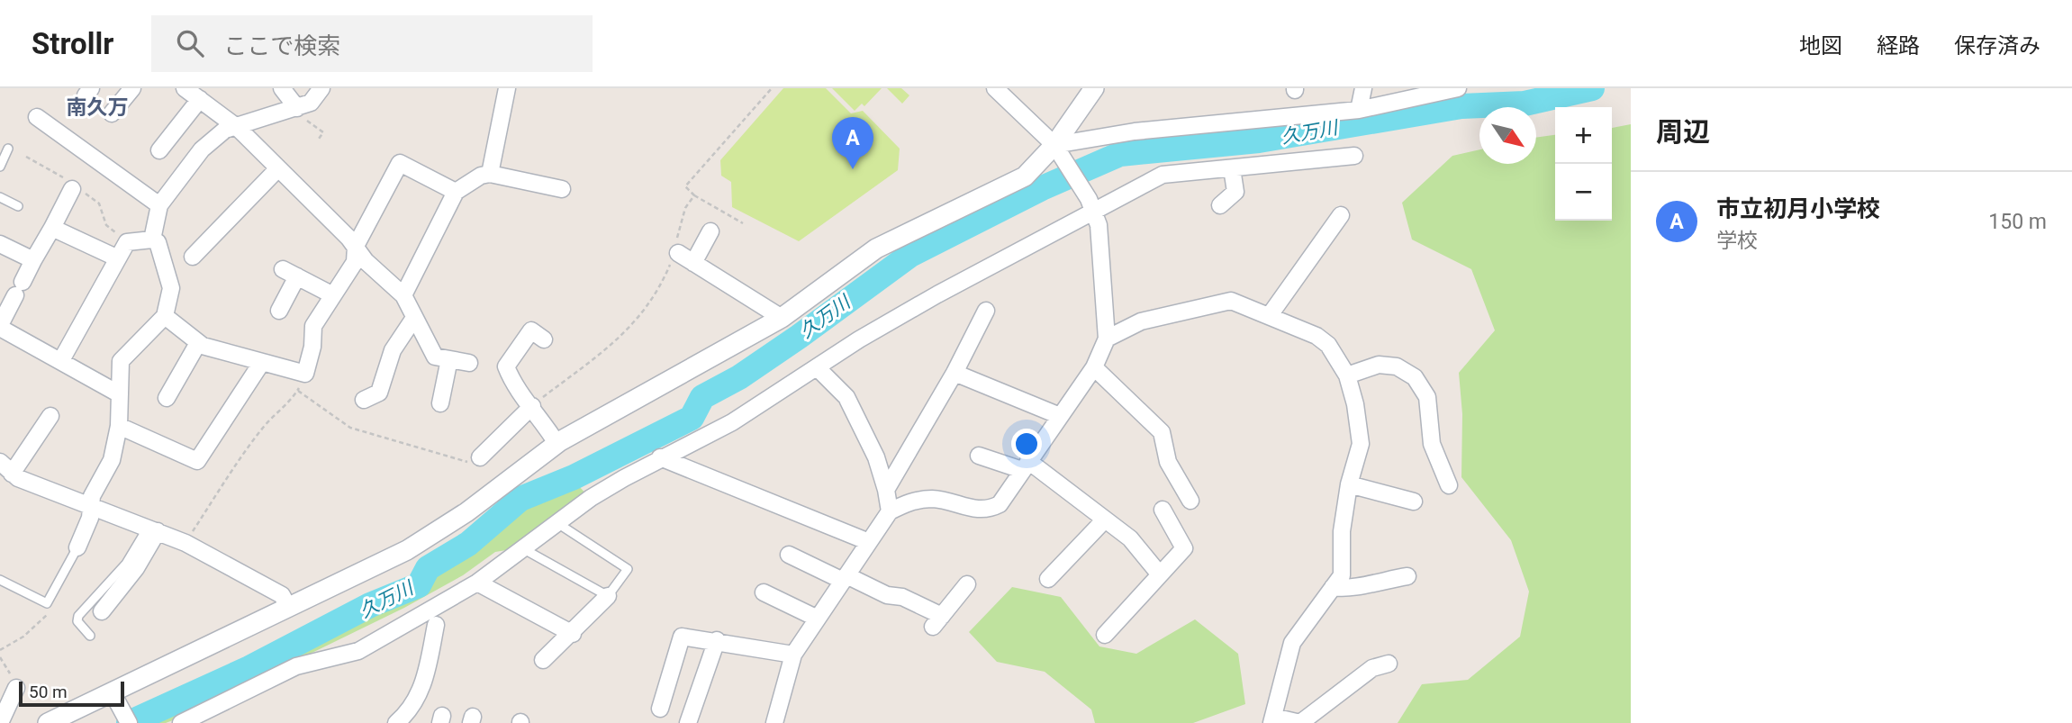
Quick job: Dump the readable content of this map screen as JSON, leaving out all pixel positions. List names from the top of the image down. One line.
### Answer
{"districts":["南久万"],"water":["久万川"],"scale_bar":"50 m","north":"bottom right","page":{"header":"Strollr","search":"ここで検索","nav":["地図","経路","保存済み"],"heading":"周辺","map_buttons":["+","−"],"pins":"A","list":[{"mark":"A","name":"市立初月小学校","note":"学校","value":"150 m"}],"scale":"50 m"}}
